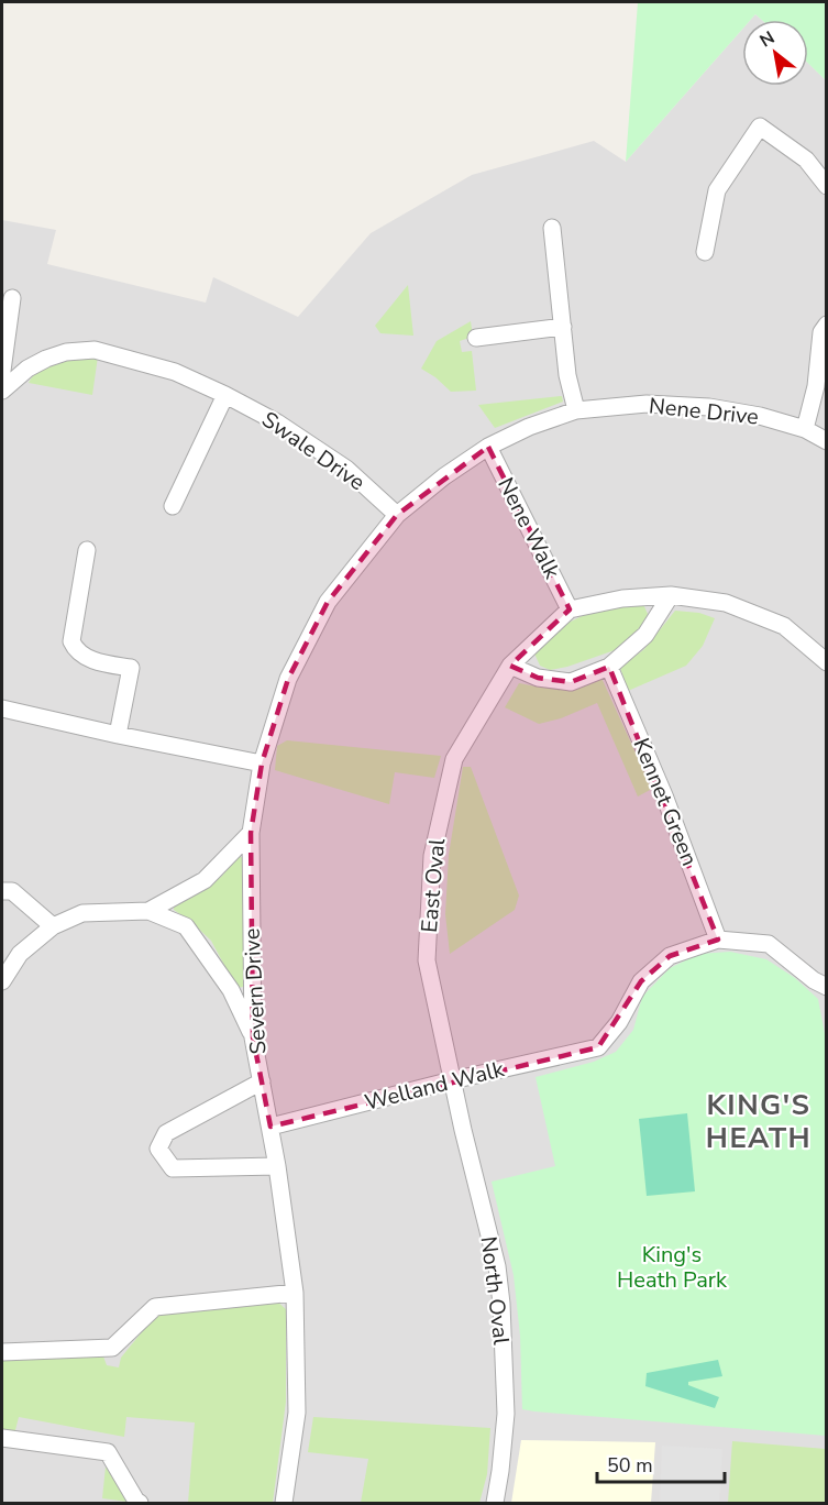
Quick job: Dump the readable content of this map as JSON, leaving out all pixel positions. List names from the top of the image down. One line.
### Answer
{"streets":{"street":["Nene Drive","Swale Drive","Nene Walk","Kennet Green","East Oval","Severn Drive","Welland Walk","North Oval"]},"crossings":[["Nene Drive","Swale Drive"],["Nene Drive","Nene Walk"],["Nene Drive","Severn Drive"],["Swale Drive","Severn Drive"],["Nene Walk","East Oval"],["Kennet Green","Welland Walk"],["East Oval","Welland Walk"],["East Oval","North Oval"],["Severn Drive","Welland Walk"],["Welland Walk","North Oval"]],"districts":["KING'S HEATH"],"parks":["King's Heath Park"],"scale_bar":"50 m","north":"top left"}
